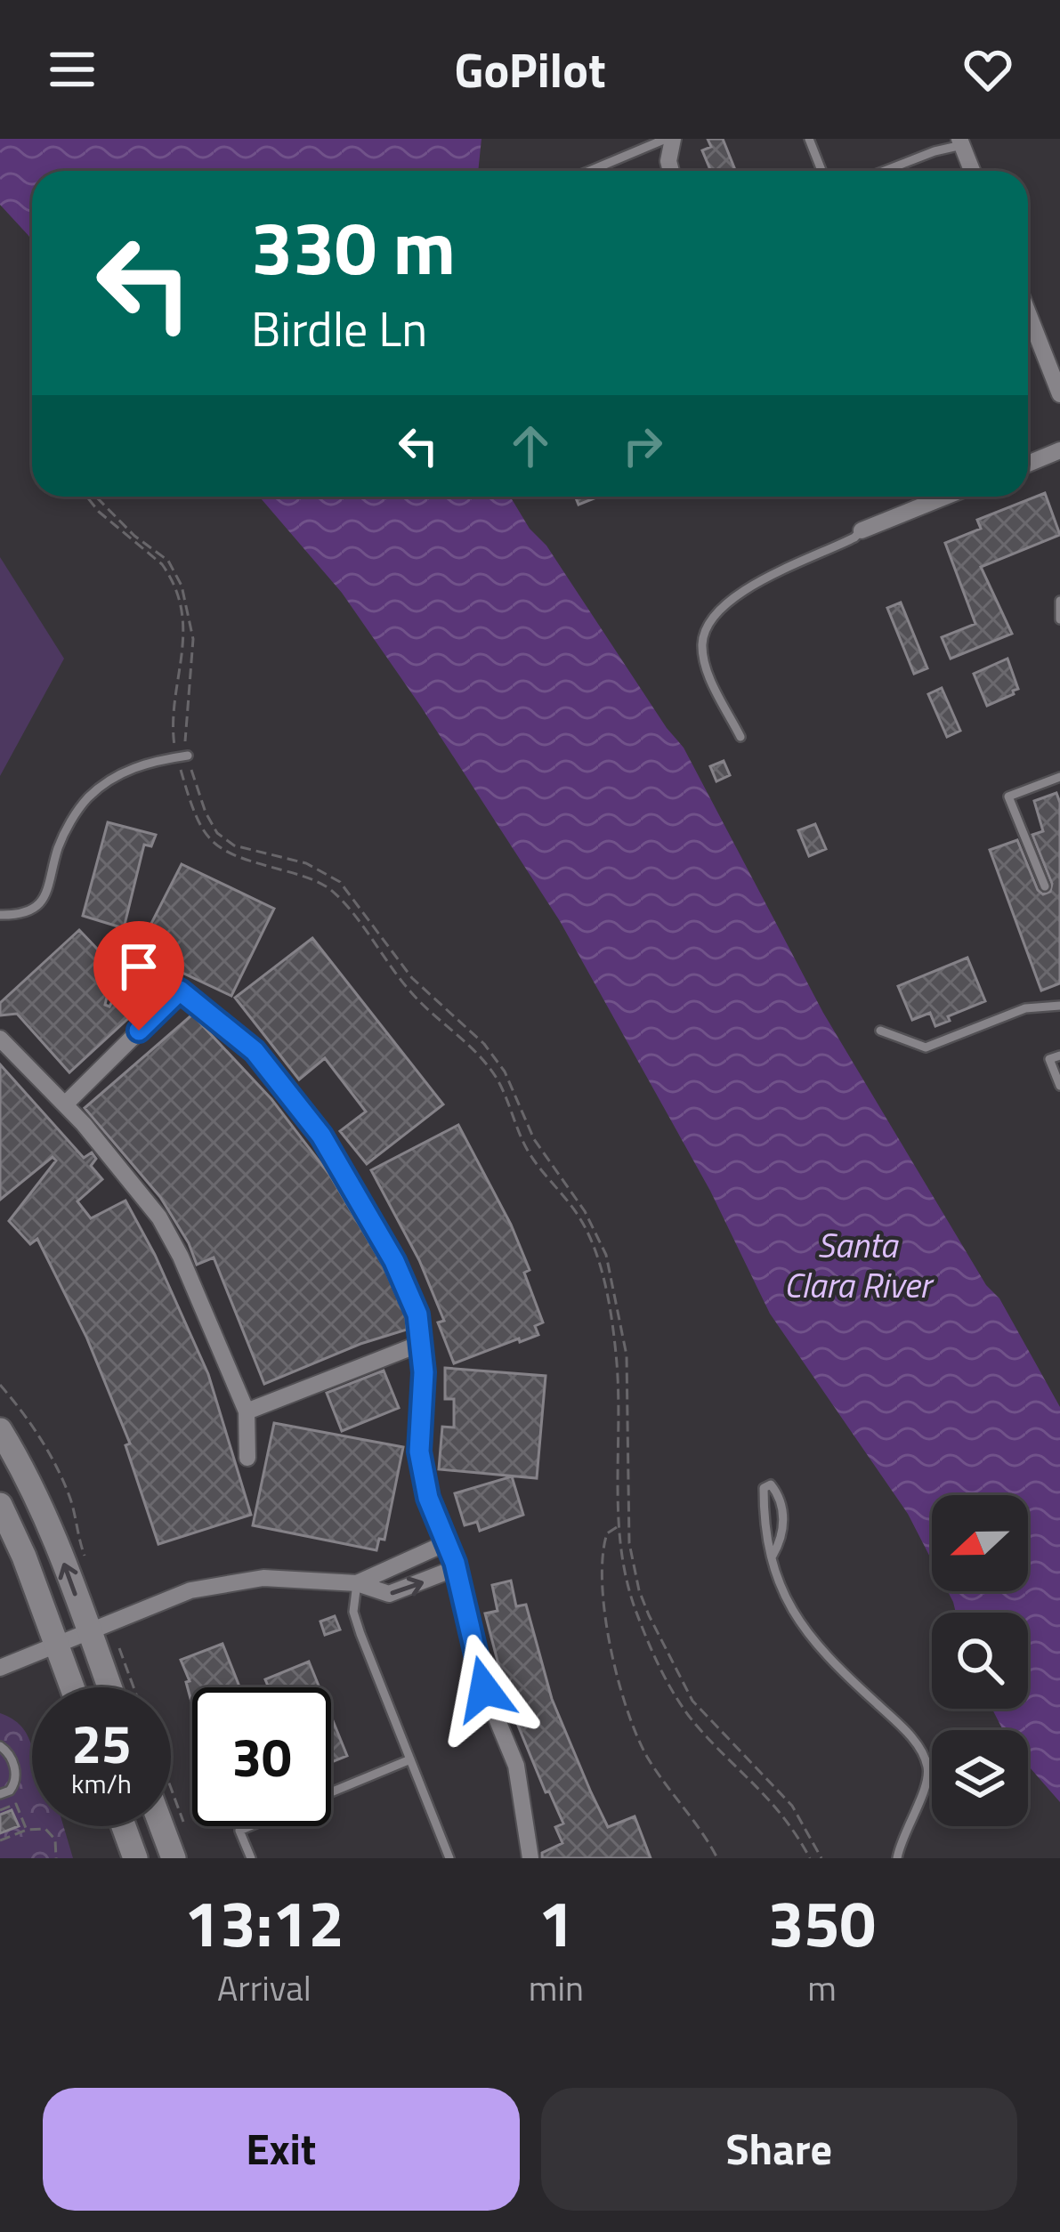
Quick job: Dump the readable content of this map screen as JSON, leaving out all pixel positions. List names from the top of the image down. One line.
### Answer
{"water":["Santa Clara River"],"north":"left","page":{"header":"GoPilot","turn":["330 m","Birdle Ln"],"speed":"25 km/h","limit":"30","eta":["13:12","Arrival","1","min","350","m"],"buttons":["Exit","Share"]}}
